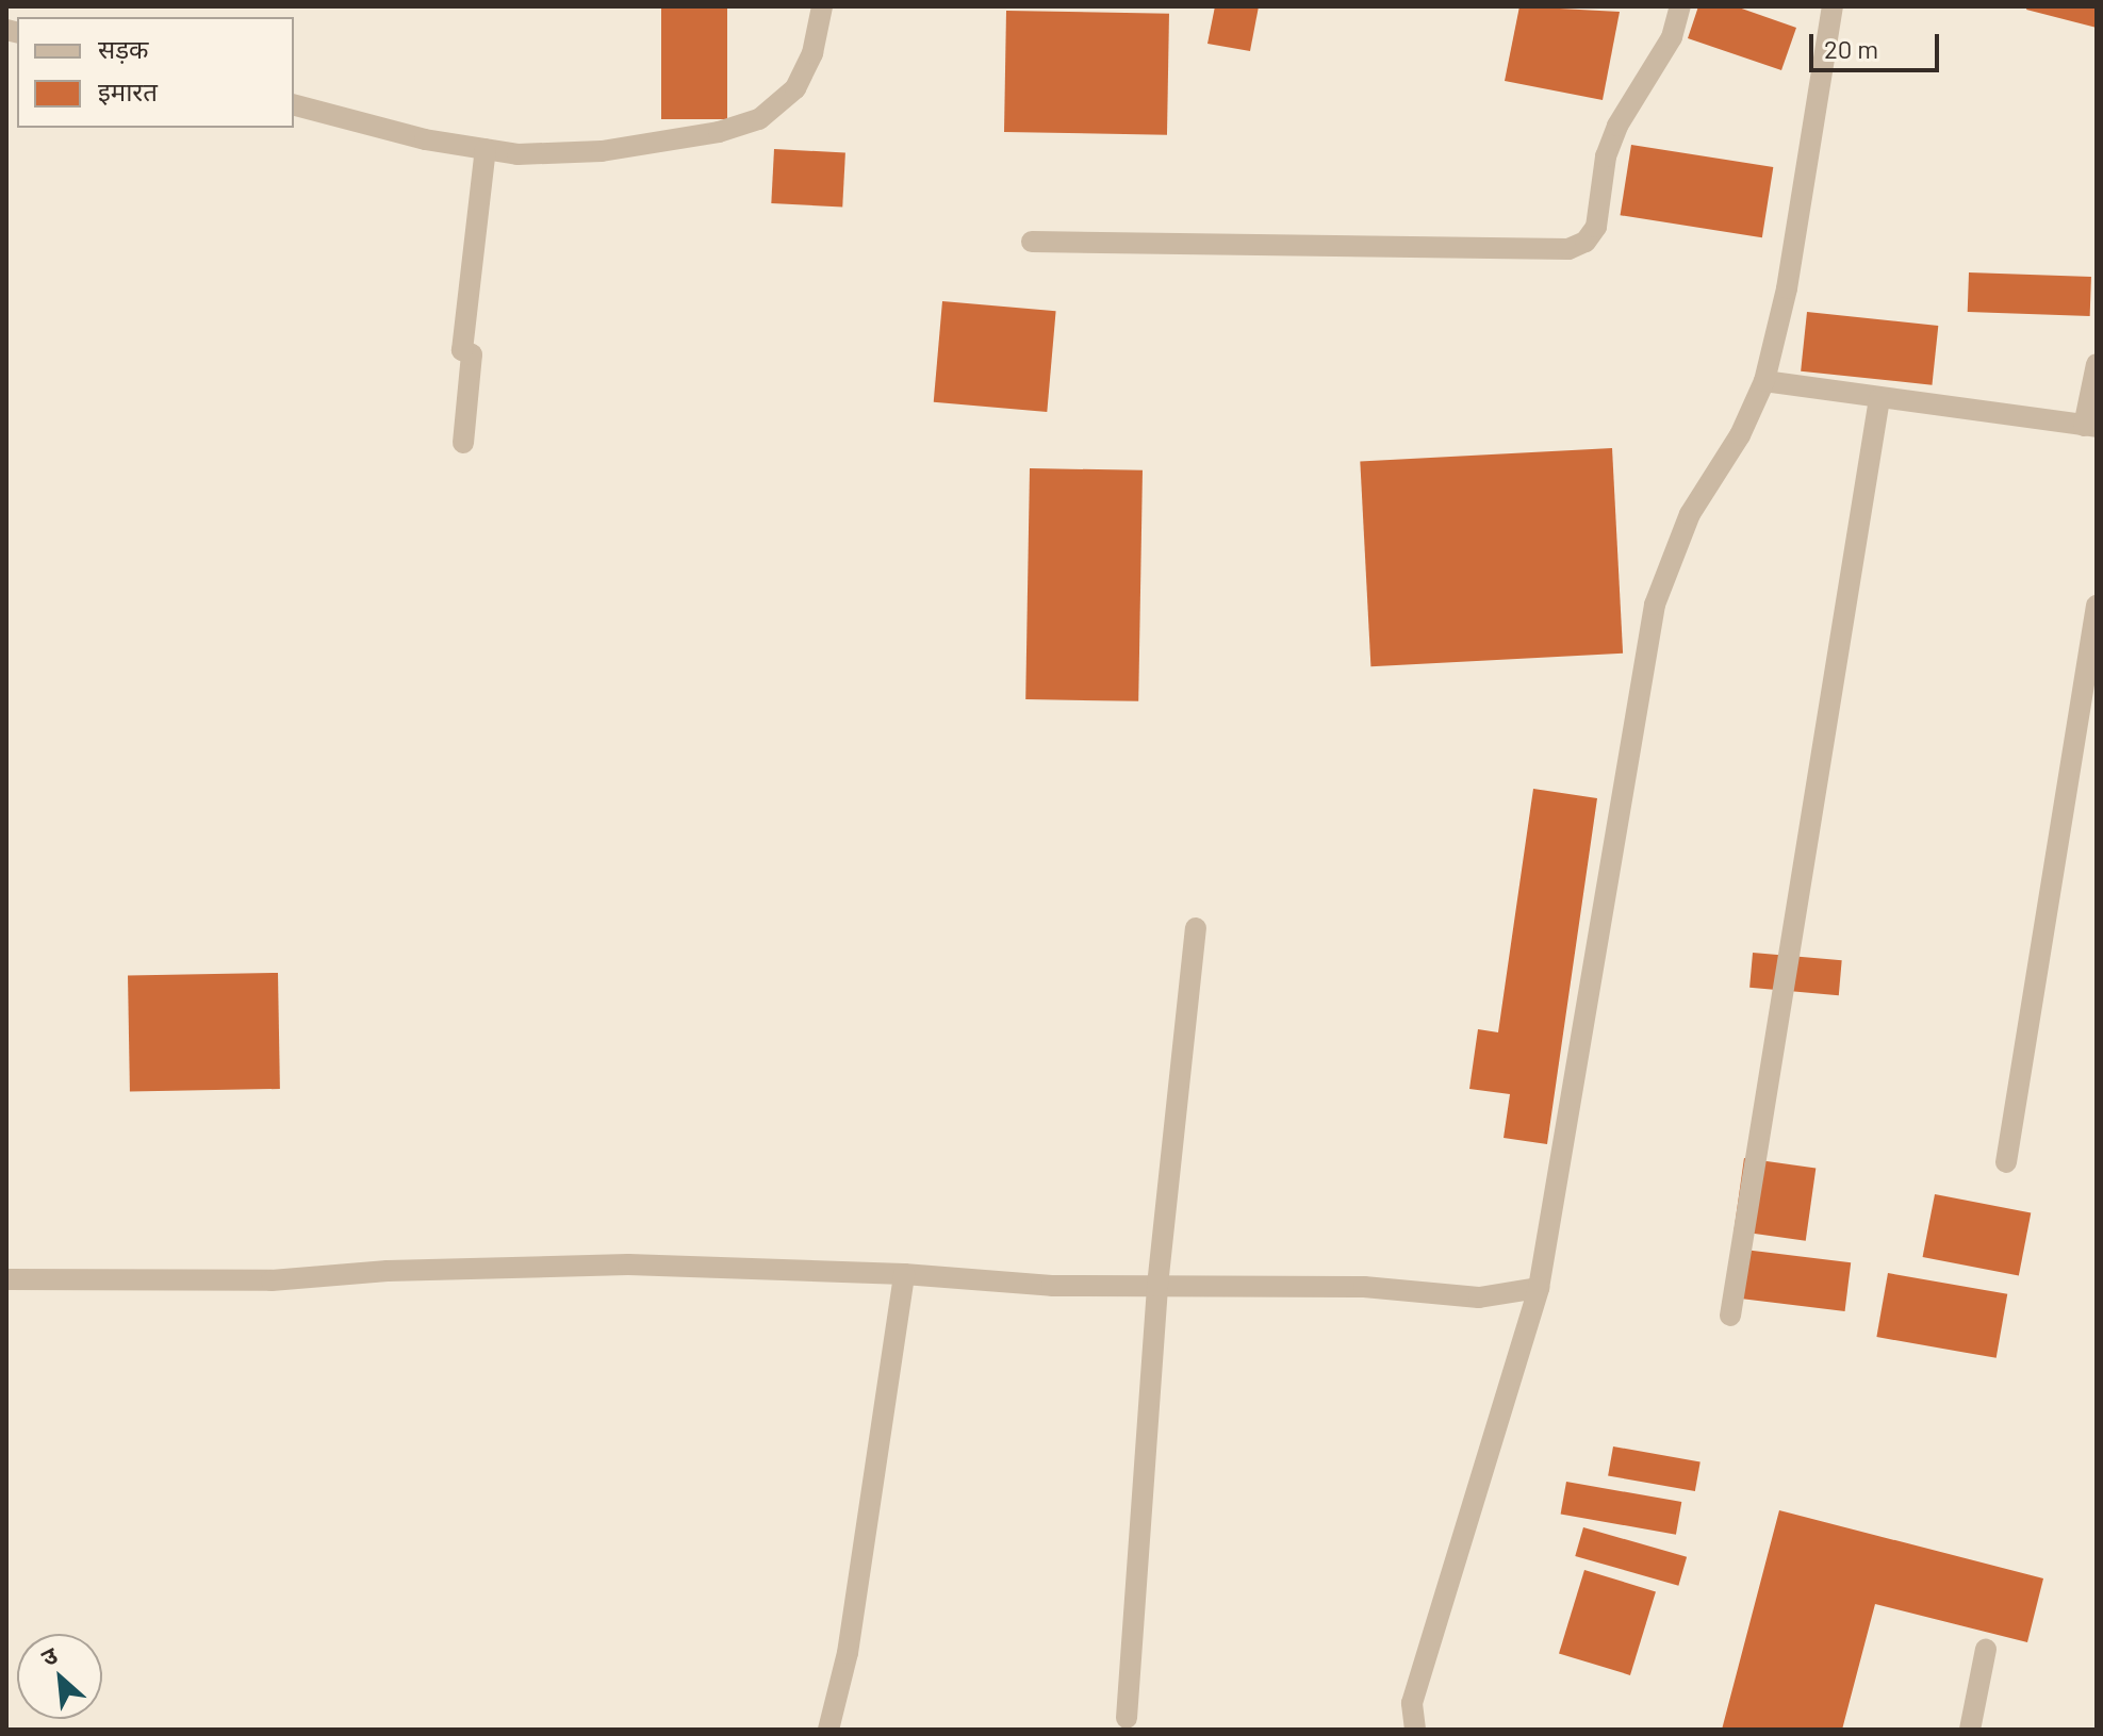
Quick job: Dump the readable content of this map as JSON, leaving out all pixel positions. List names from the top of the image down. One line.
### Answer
{"legend":["सड़क","इमारत"],"scale_bar":"20 m","north":"top left"}
